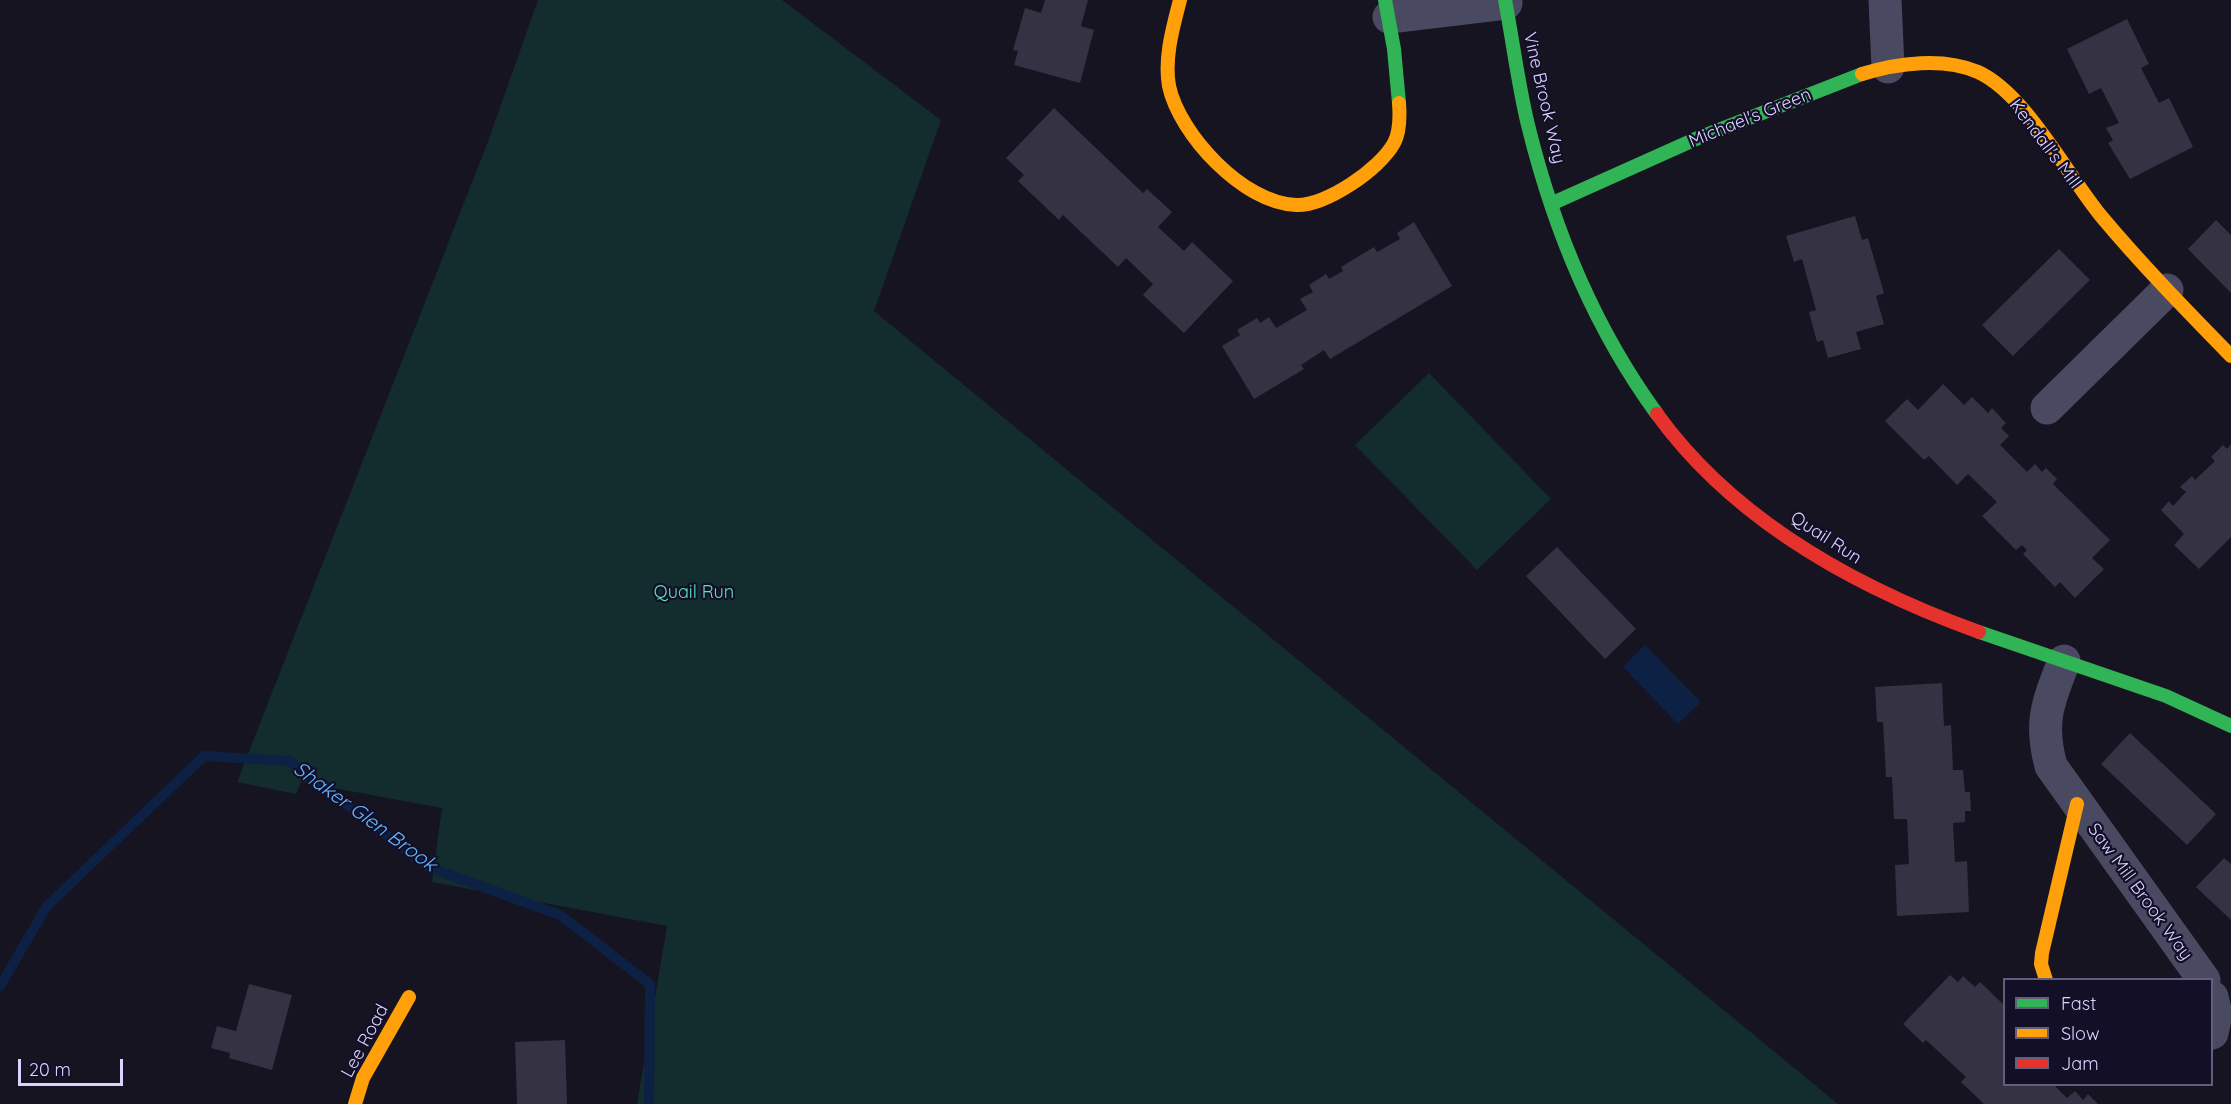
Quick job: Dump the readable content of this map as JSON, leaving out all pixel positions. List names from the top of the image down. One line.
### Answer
{"streets":{"street":["Vine Brook Way","Michael's Green","Kendall's Mill","Quail Run","Saw Mill Brook Way","Lee Road"]},"crossings":[["Vine Brook Way","Michael's Green"],["Vine Brook Way","Quail Run"],["Michael's Green","Kendall's Mill"],["Michael's Green","Quail Run"],["Quail Run","Saw Mill Brook Way"]],"water":["Shaker Glen Brook"],"parks":["Quail Run"],"legend":["Fast","Slow","Jam"],"scale_bar":"20 m"}
